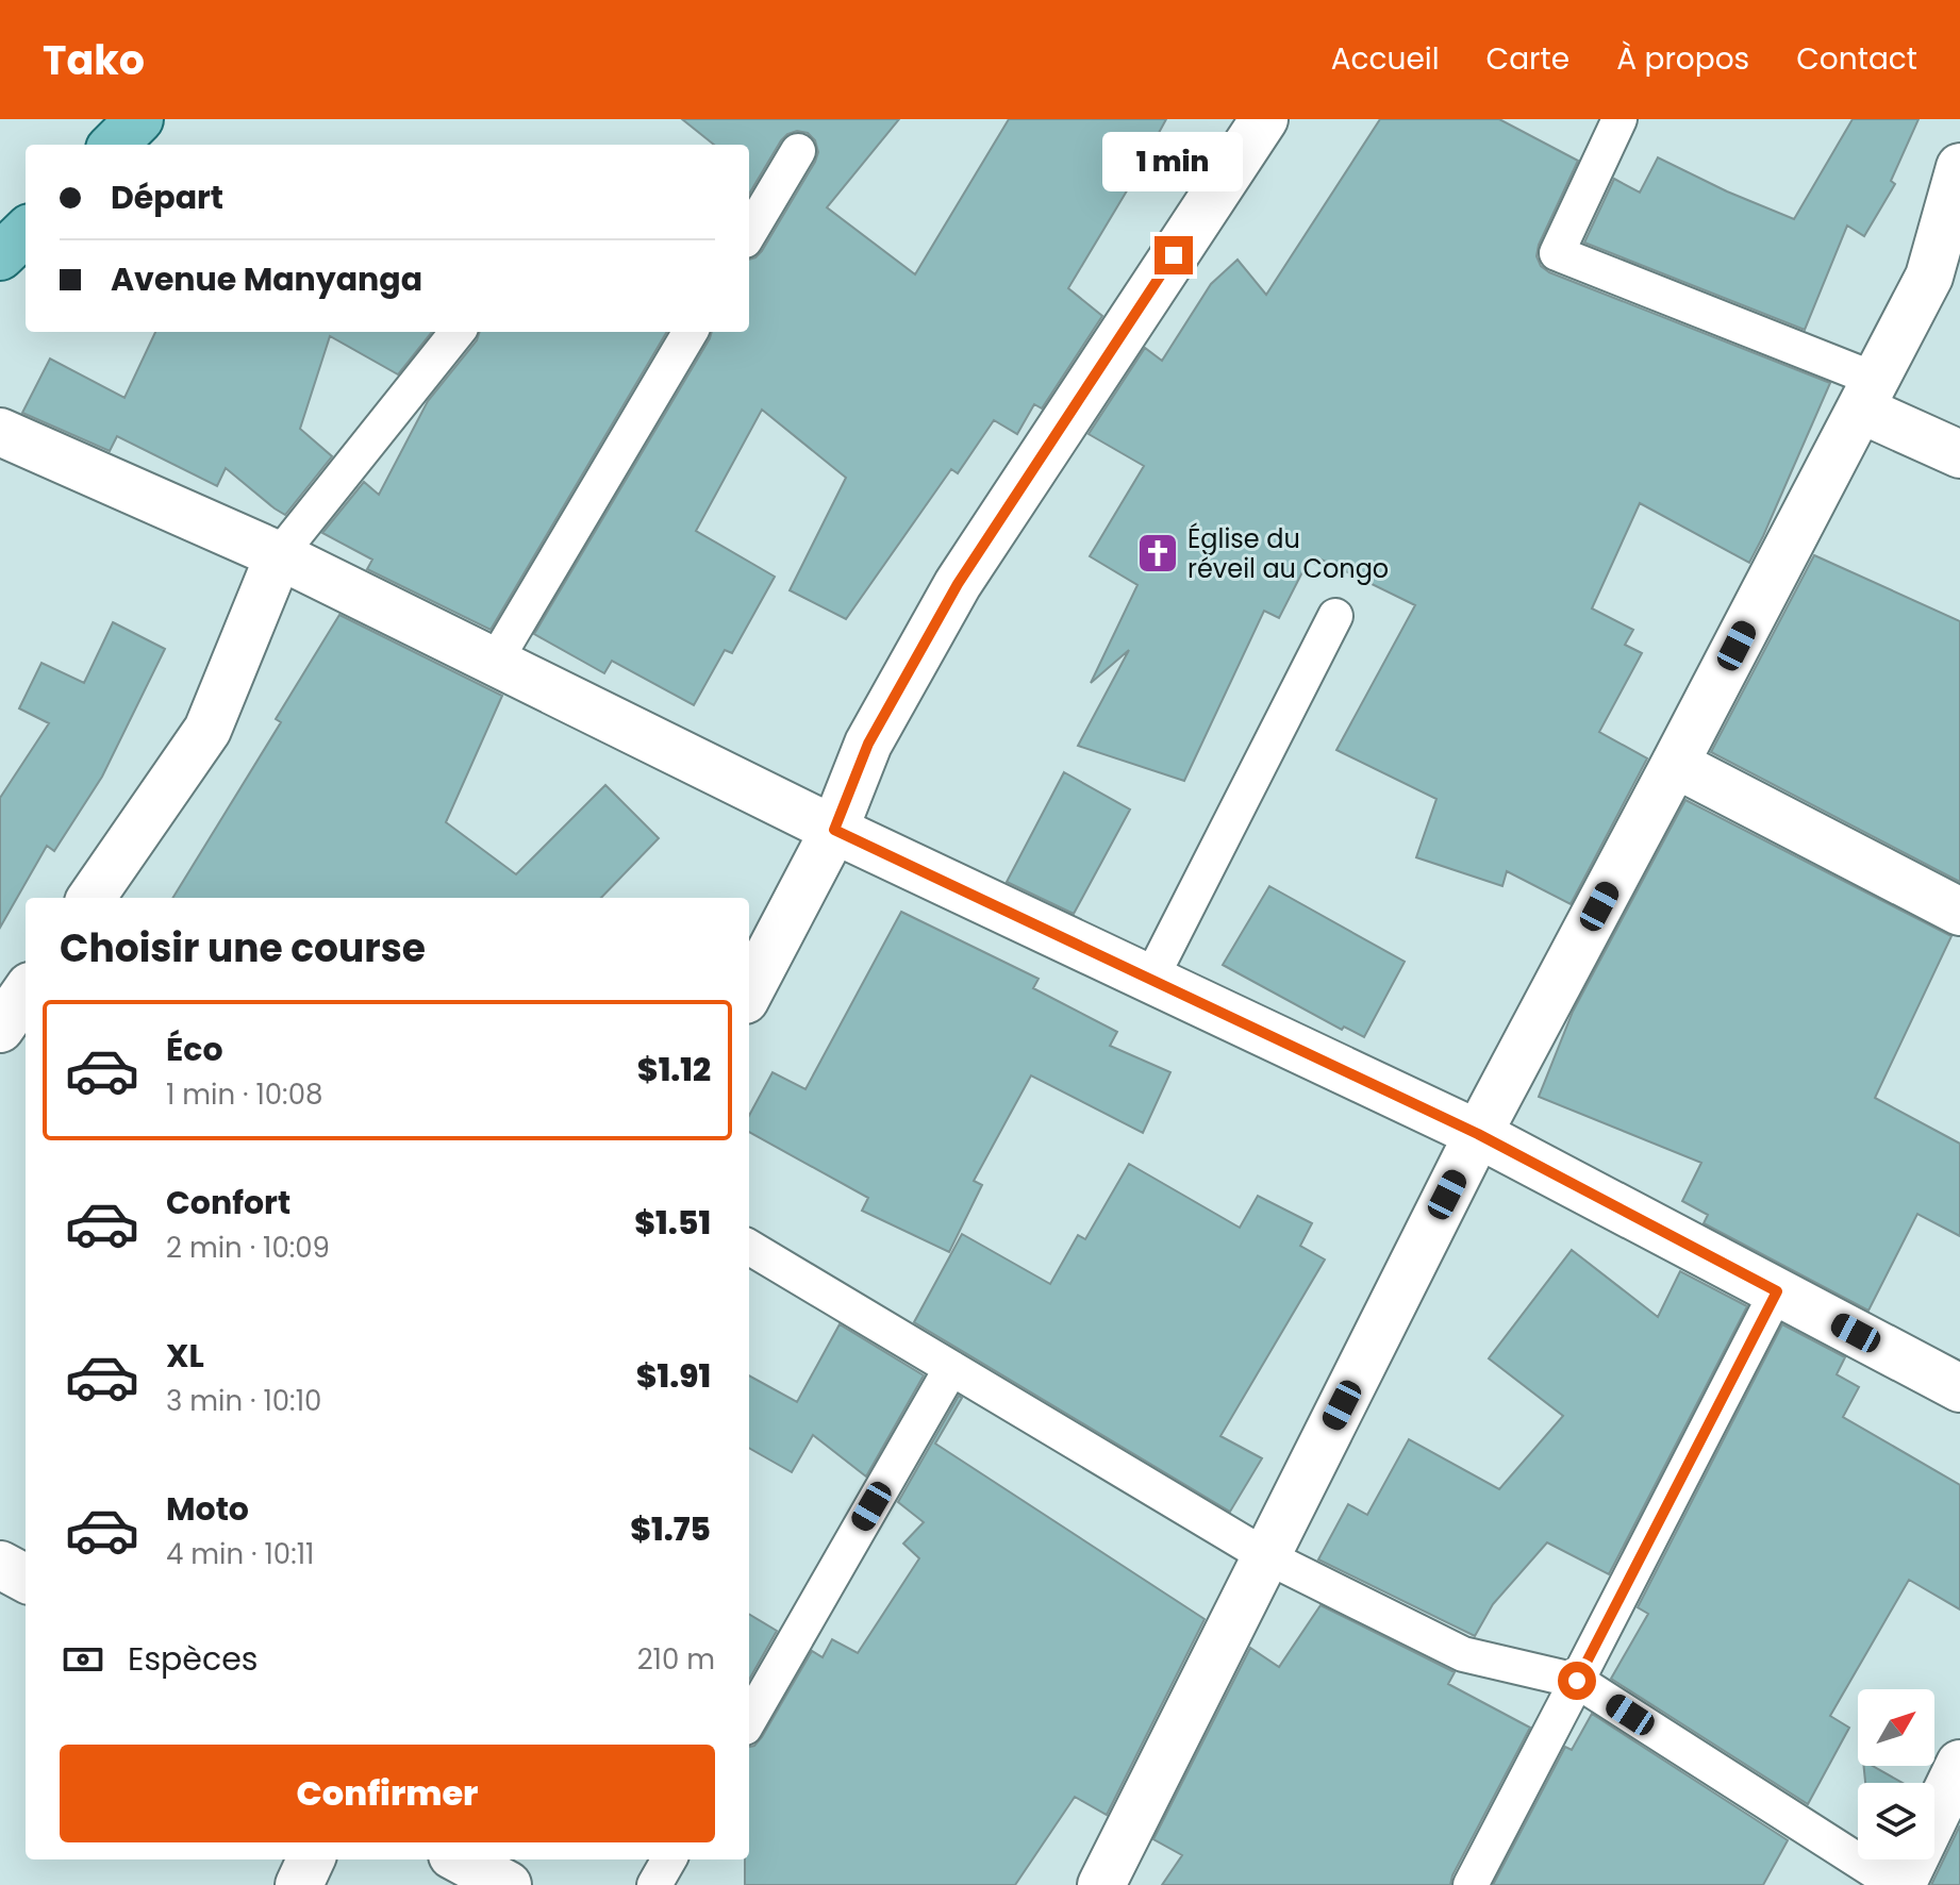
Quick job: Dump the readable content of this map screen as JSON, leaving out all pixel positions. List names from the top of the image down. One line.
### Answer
{"places":{"church":["Église du réveil au Congo"]},"north":"top right","page":{"header":"Tako","nav":["Accueil","Carte","À propos","Contact"],"bubble":"1 min","banner":["Départ","Avenue Manyanga"],"heading":"Choisir une course","list":[{"name":"Éco","note":"1 min · 10:08","value":"$1.12"},{"name":"Confort","note":"2 min · 10:09","value":"$1.51"},{"name":"XL","note":"3 min · 10:10","value":"$1.91"},{"name":"Moto","note":"4 min · 10:11","value":"$1.75"}],"pay":["Espèces","210 m"],"buttons":"Confirmer"}}
